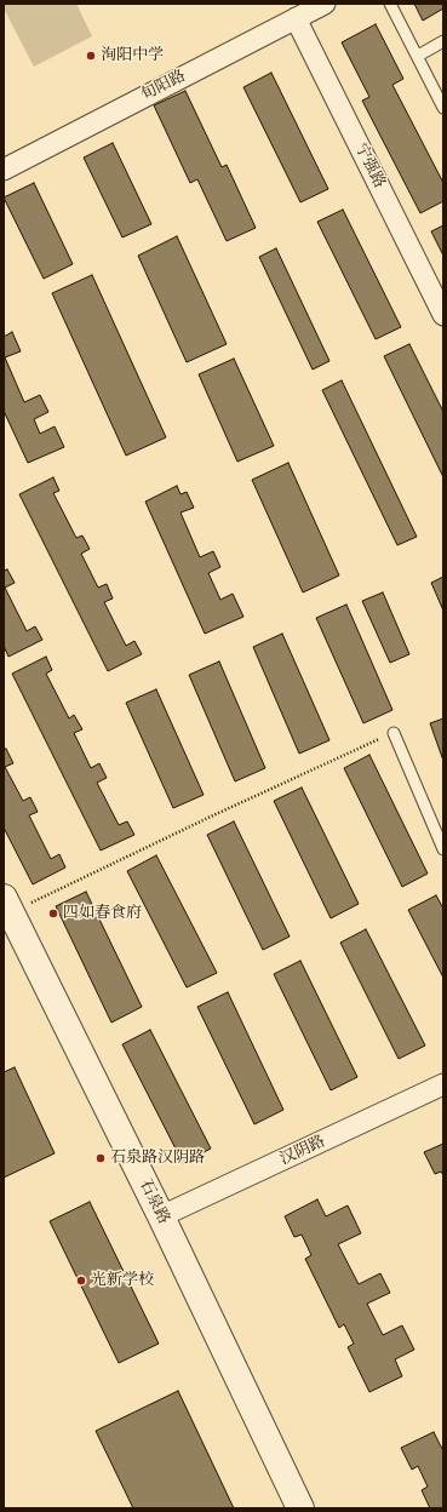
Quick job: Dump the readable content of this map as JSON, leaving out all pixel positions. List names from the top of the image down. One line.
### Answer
{"streets":{"street":["旬阳路","宁强路","汉阴路","石泉路"]},"crossings":[["旬阳路","宁强路"],["汉阴路","石泉路"]],"places":["洵阳中学","四如春食府","石泉路汉阴路","光新学校"]}
